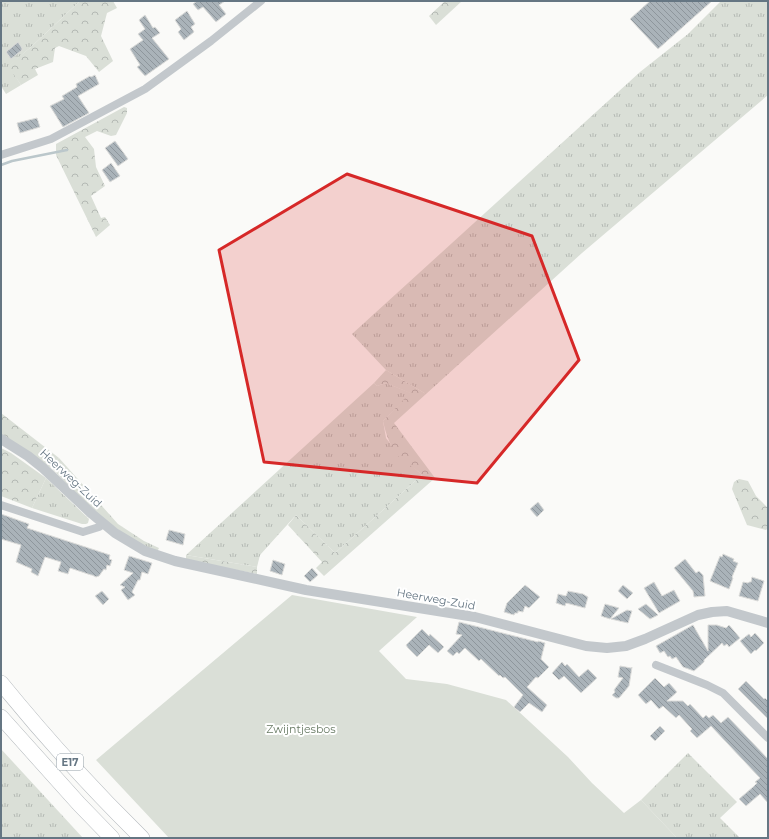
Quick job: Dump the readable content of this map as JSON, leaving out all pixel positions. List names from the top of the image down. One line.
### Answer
{"streets":{"highway":["E17"],"street":["Heerweg-Zuid"]},"parks":["Zwijntjesbos"]}
